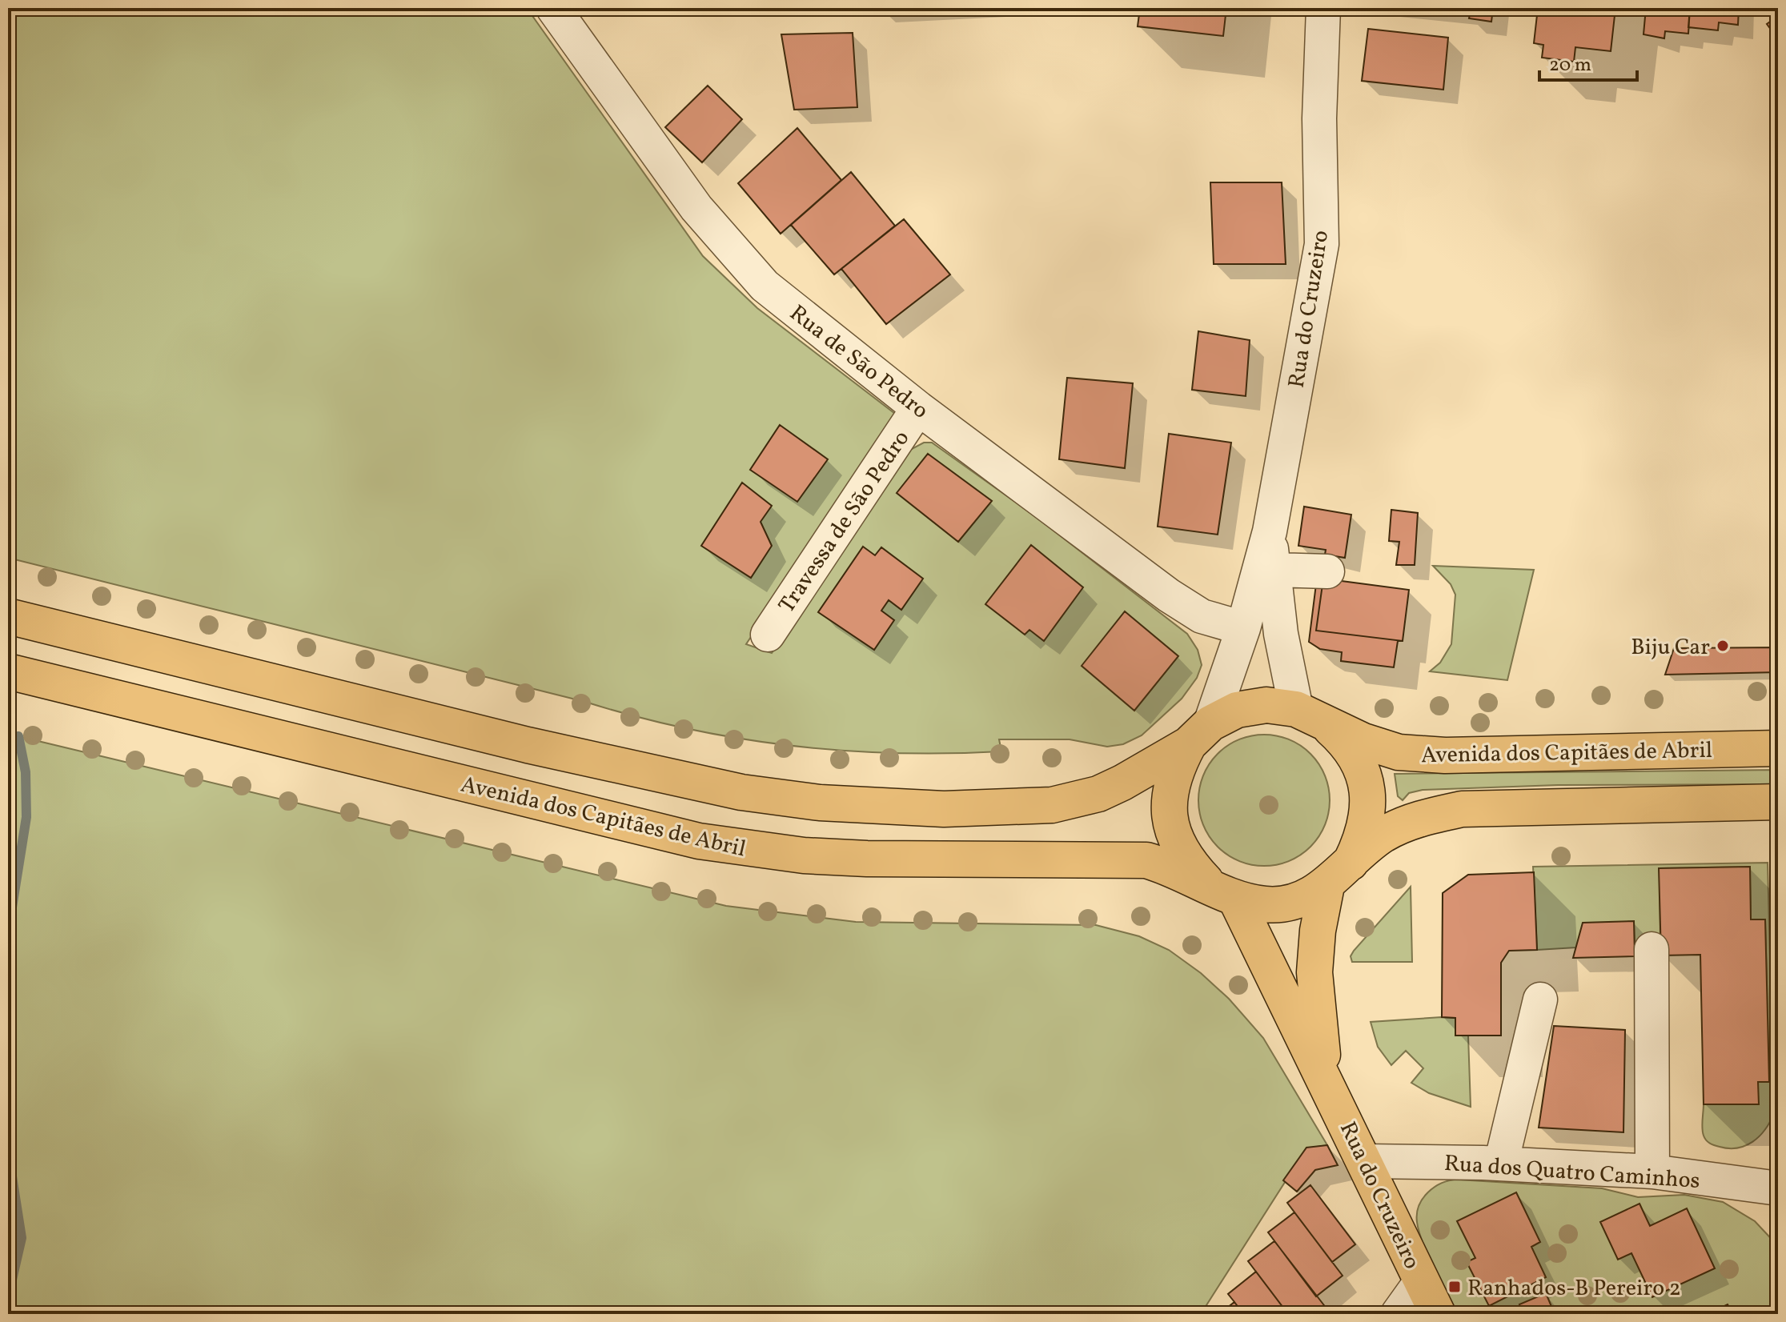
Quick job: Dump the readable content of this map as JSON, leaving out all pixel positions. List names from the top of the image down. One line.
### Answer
{"streets":{"main road":["Rua do Cruzeiro","Avenida dos Capitães de Abril"],"street":["Rua de São Pedro","Travessa de São Pedro","Rua dos Quatro Caminhos"]},"crossings":[["Rua do Cruzeiro","Rua de São Pedro"],["Rua do Cruzeiro","Avenida dos Capitães de Abril"],["Rua do Cruzeiro","Rua dos Quatro Caminhos"],["Rua de São Pedro","Travessa de São Pedro"]],"places":{"other":["Biju Car"],"transit":["Ranhados-B Pereiro 2"]},"scale_bar":"20 m"}
